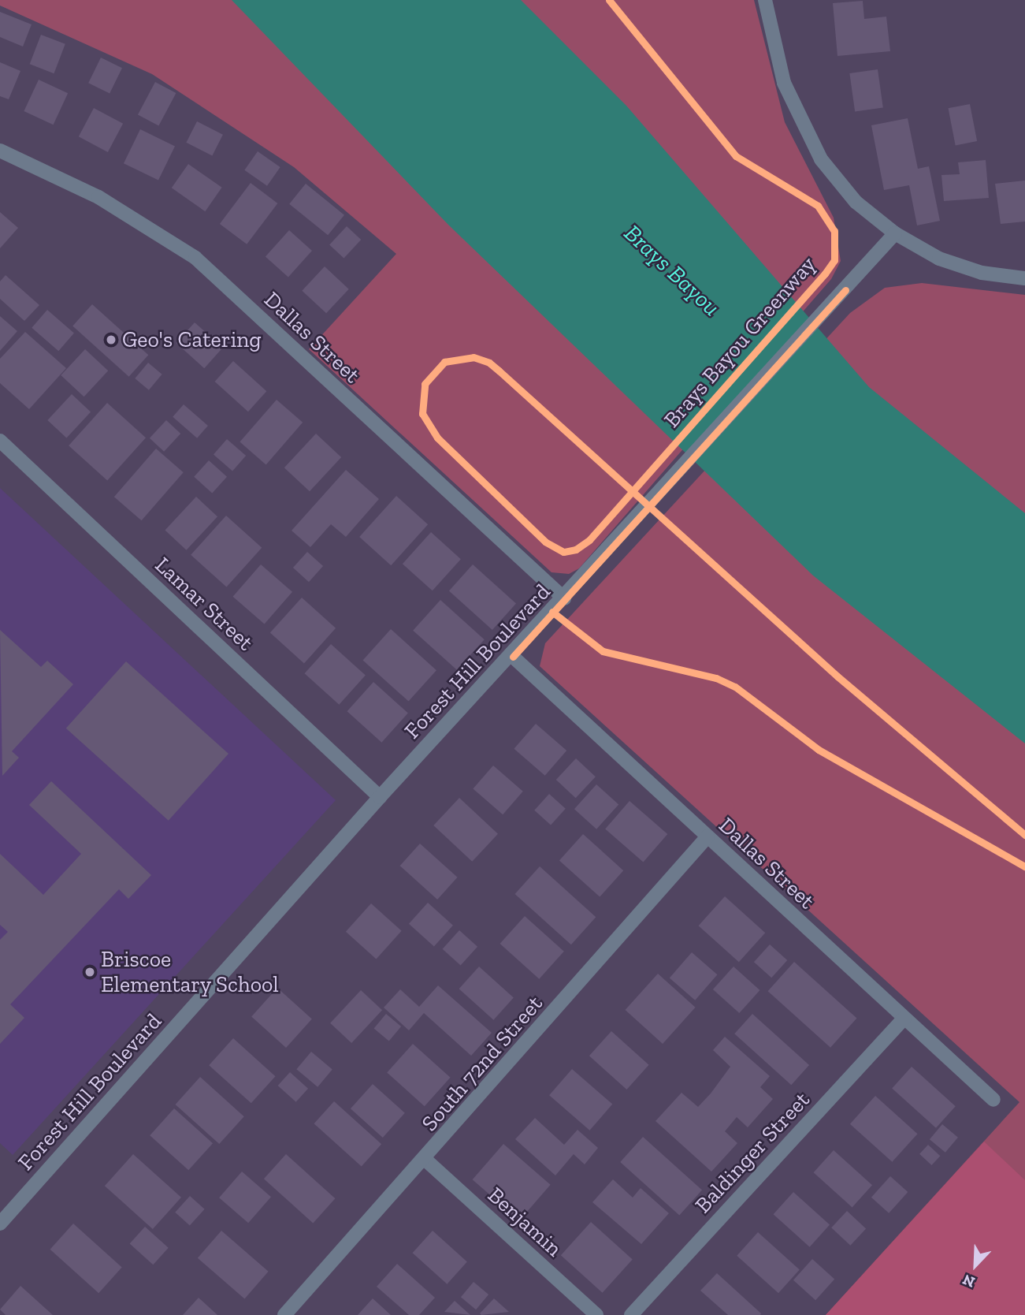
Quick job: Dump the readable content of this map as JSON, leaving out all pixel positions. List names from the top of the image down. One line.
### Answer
{"streets":{"street":["Dallas Street","Lamar Street","Forest Hill Boulevard","South 72nd Street","Baldinger Street","Benjamin"],"cycle path":["Brays Bayou Greenway"]},"crossings":[["Dallas Street","Forest Hill Boulevard"],["Dallas Street","South 72nd Street"],["Dallas Street","Baldinger Street"],["Lamar Street","Forest Hill Boulevard"],["South 72nd Street","Benjamin"]],"water":["Brays Bayou"],"places":["Geo's Catering","Briscoe Elementary School"],"north":"bottom left"}
